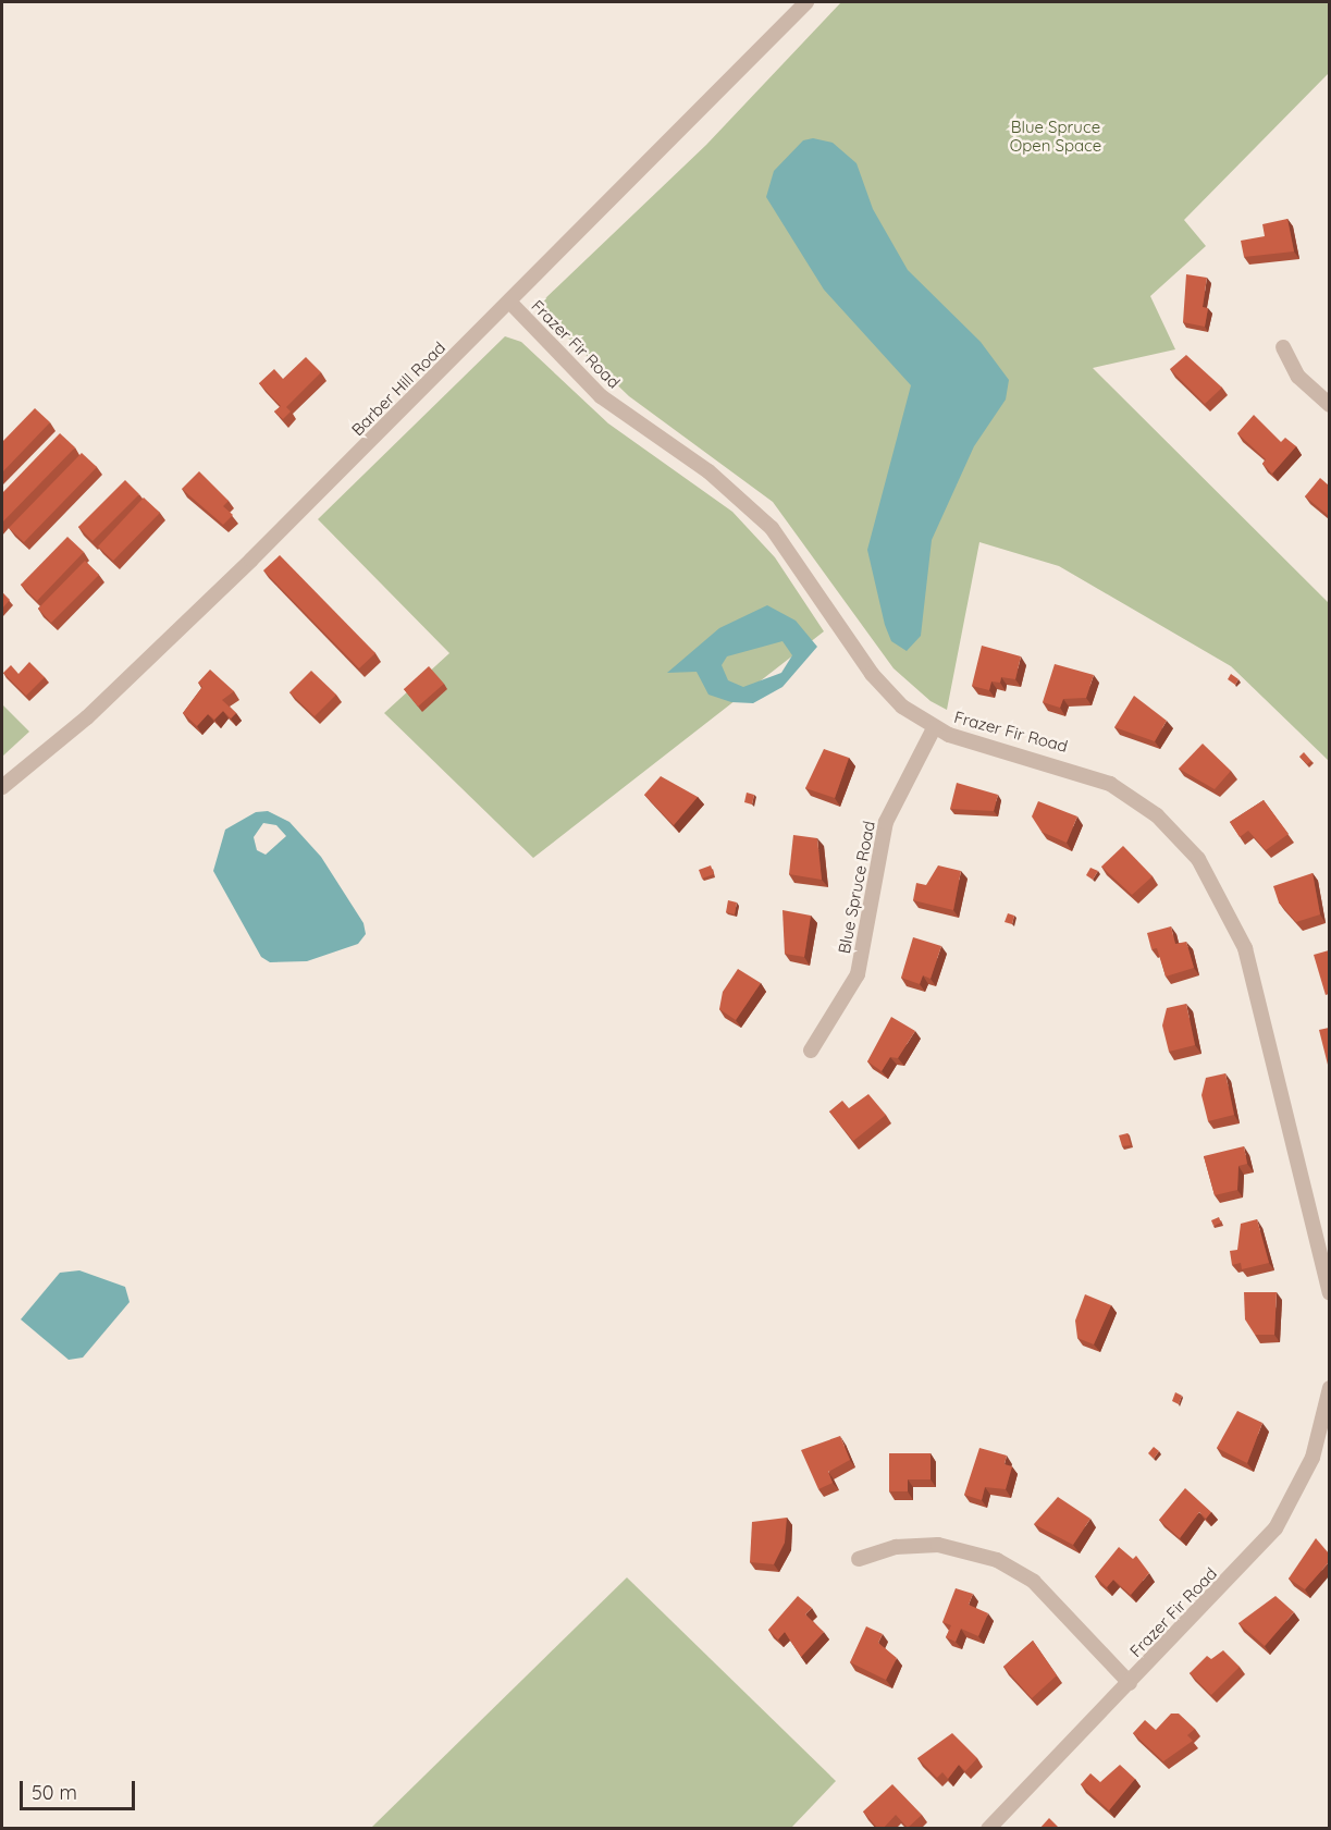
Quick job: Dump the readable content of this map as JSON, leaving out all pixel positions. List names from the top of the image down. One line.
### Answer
{"streets":{"street":["Frazer Fir Road","Barber Hill Road","Blue Spruce Road"]},"crossings":[["Frazer Fir Road","Barber Hill Road"],["Frazer Fir Road","Blue Spruce Road"]],"parks":["Blue Spruce Open Space"],"scale_bar":"50 m"}
